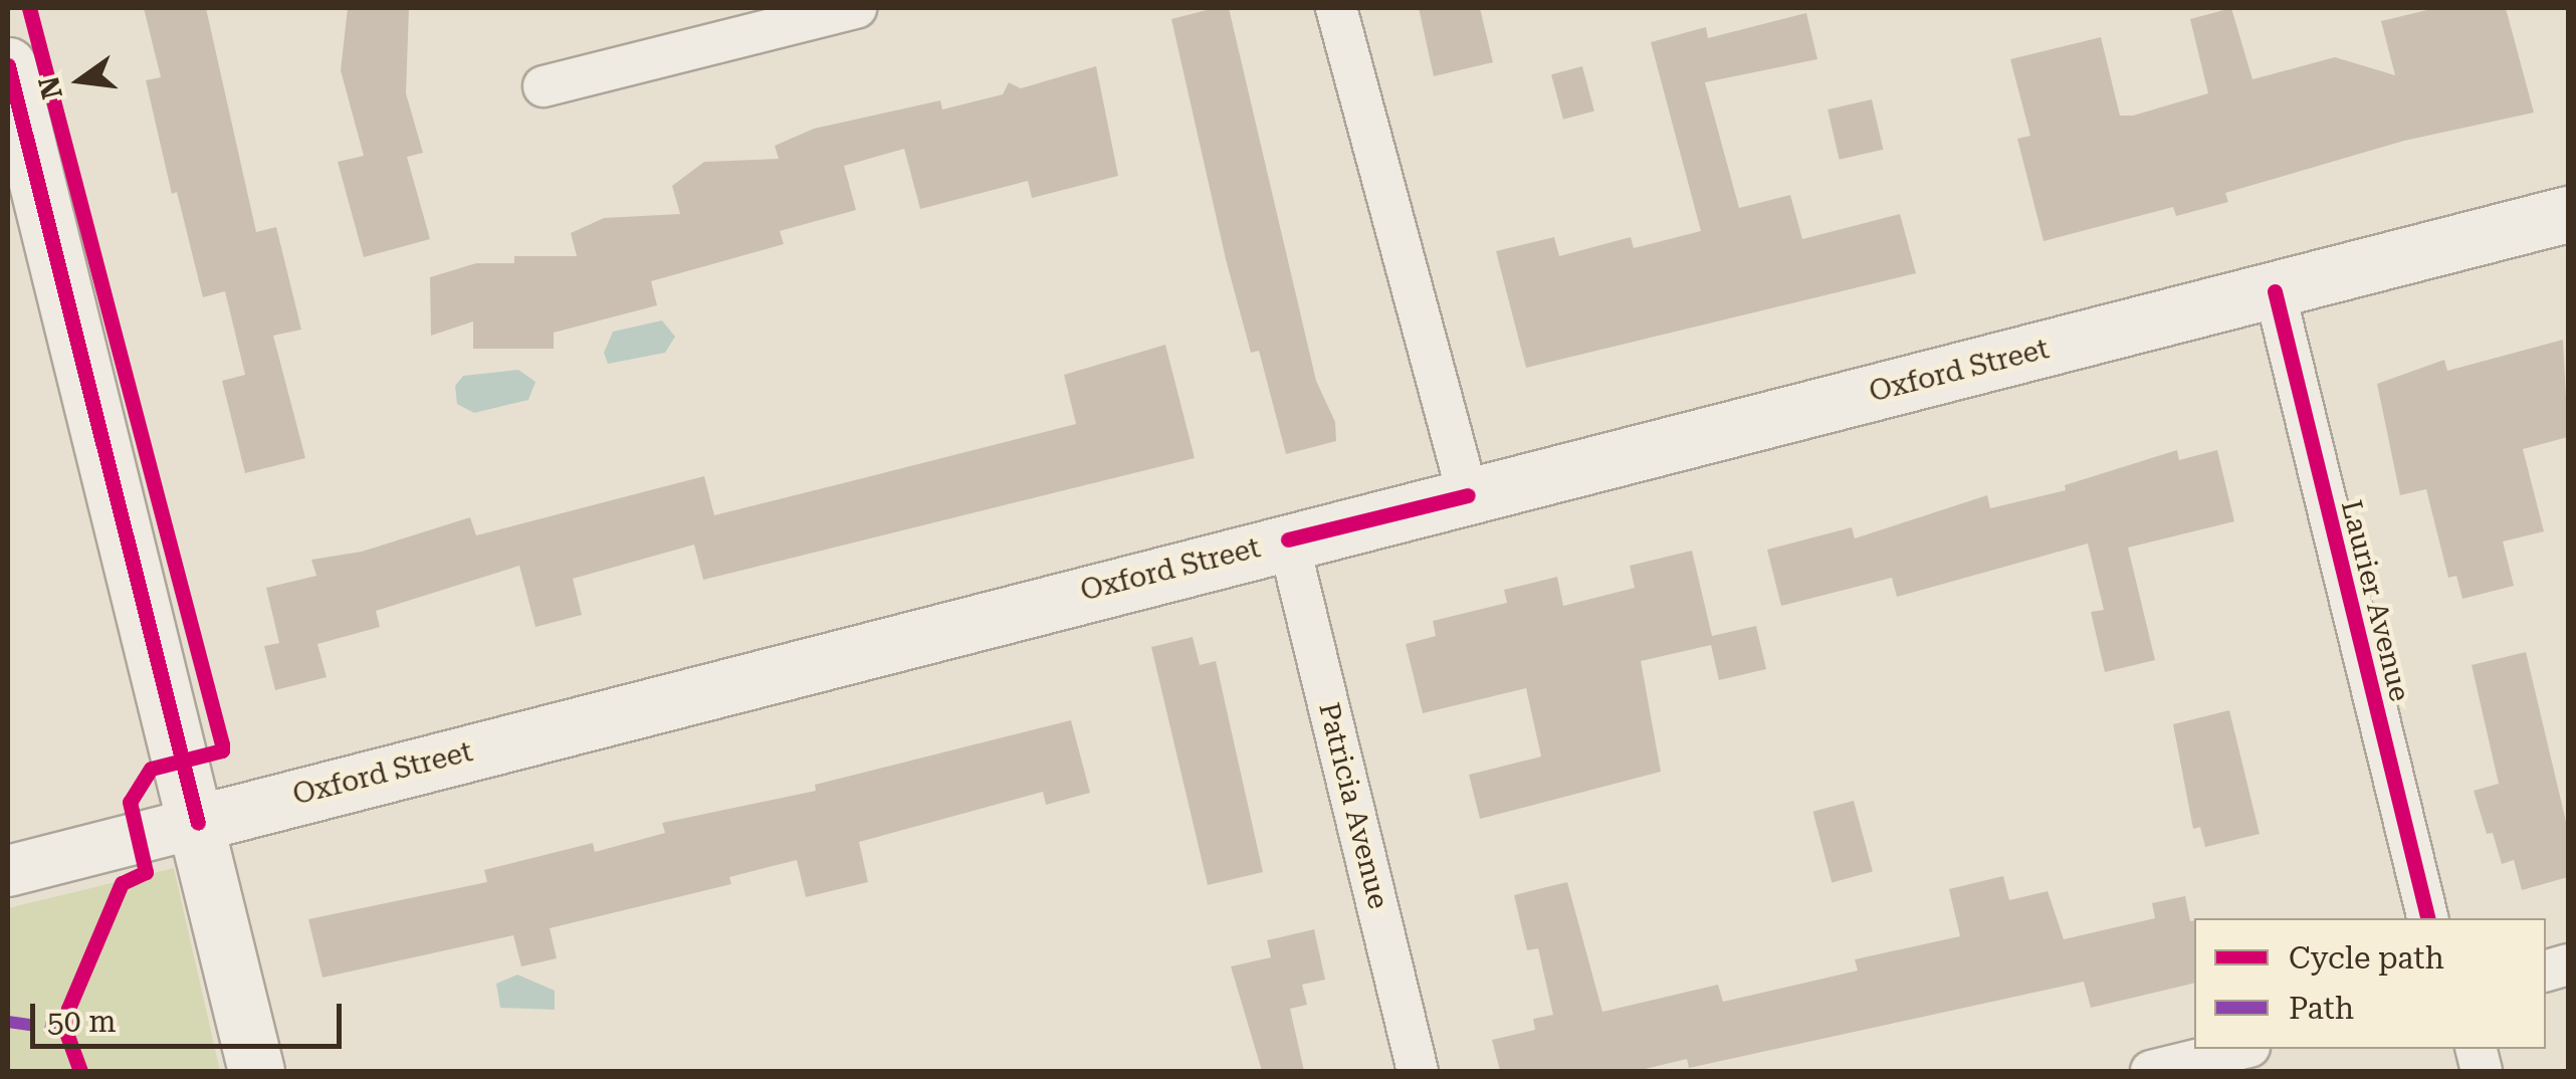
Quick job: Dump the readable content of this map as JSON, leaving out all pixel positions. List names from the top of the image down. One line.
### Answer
{"streets":{"main road":["Oxford Street"],"street":["Laurier Avenue","Patricia Avenue"]},"crossings":[["Oxford Street","Laurier Avenue"],["Oxford Street","Patricia Avenue"]],"legend":["Cycle path","Path"],"scale_bar":"50 m","north":"left"}
